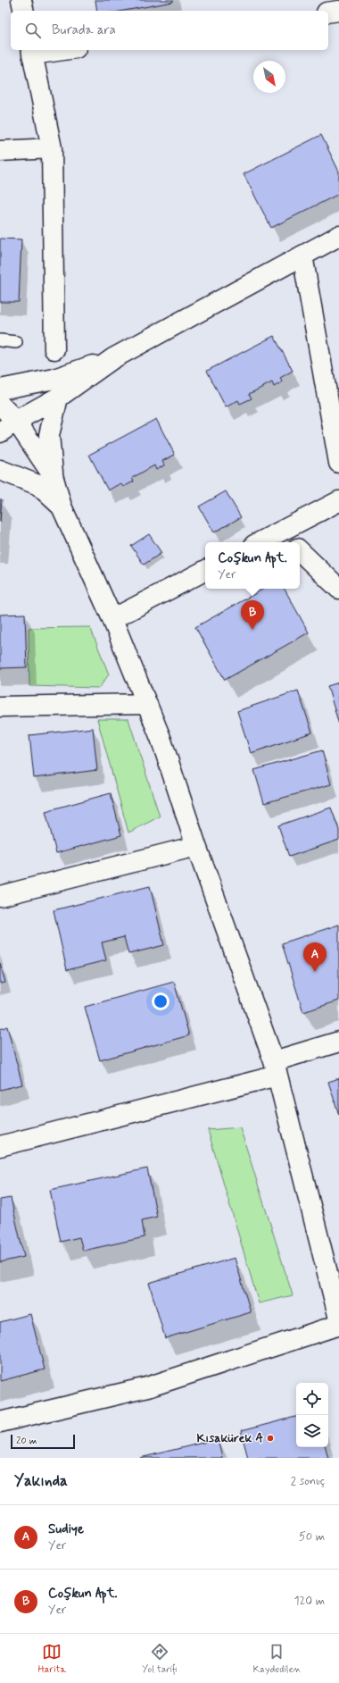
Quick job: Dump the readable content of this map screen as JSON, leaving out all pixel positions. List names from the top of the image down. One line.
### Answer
{"places":["Kısakürek A"],"scale_bar":"20 m","north":"bottom right","page":{"search":"Burada ara","popup":["Coşkun Apt.","Yer"],"pins":["B","A"],"scale":"20 m","heading":["Yakında","2 sonuç"],"list":[{"mark":"A","name":"Sudiye","note":"Yer","value":"50 m"},{"mark":"B","name":"Coşkun Apt.","note":"Yer","value":"120 m"}],"nav":["Harita","Yol tarifi","Kaydedilen"]}}
